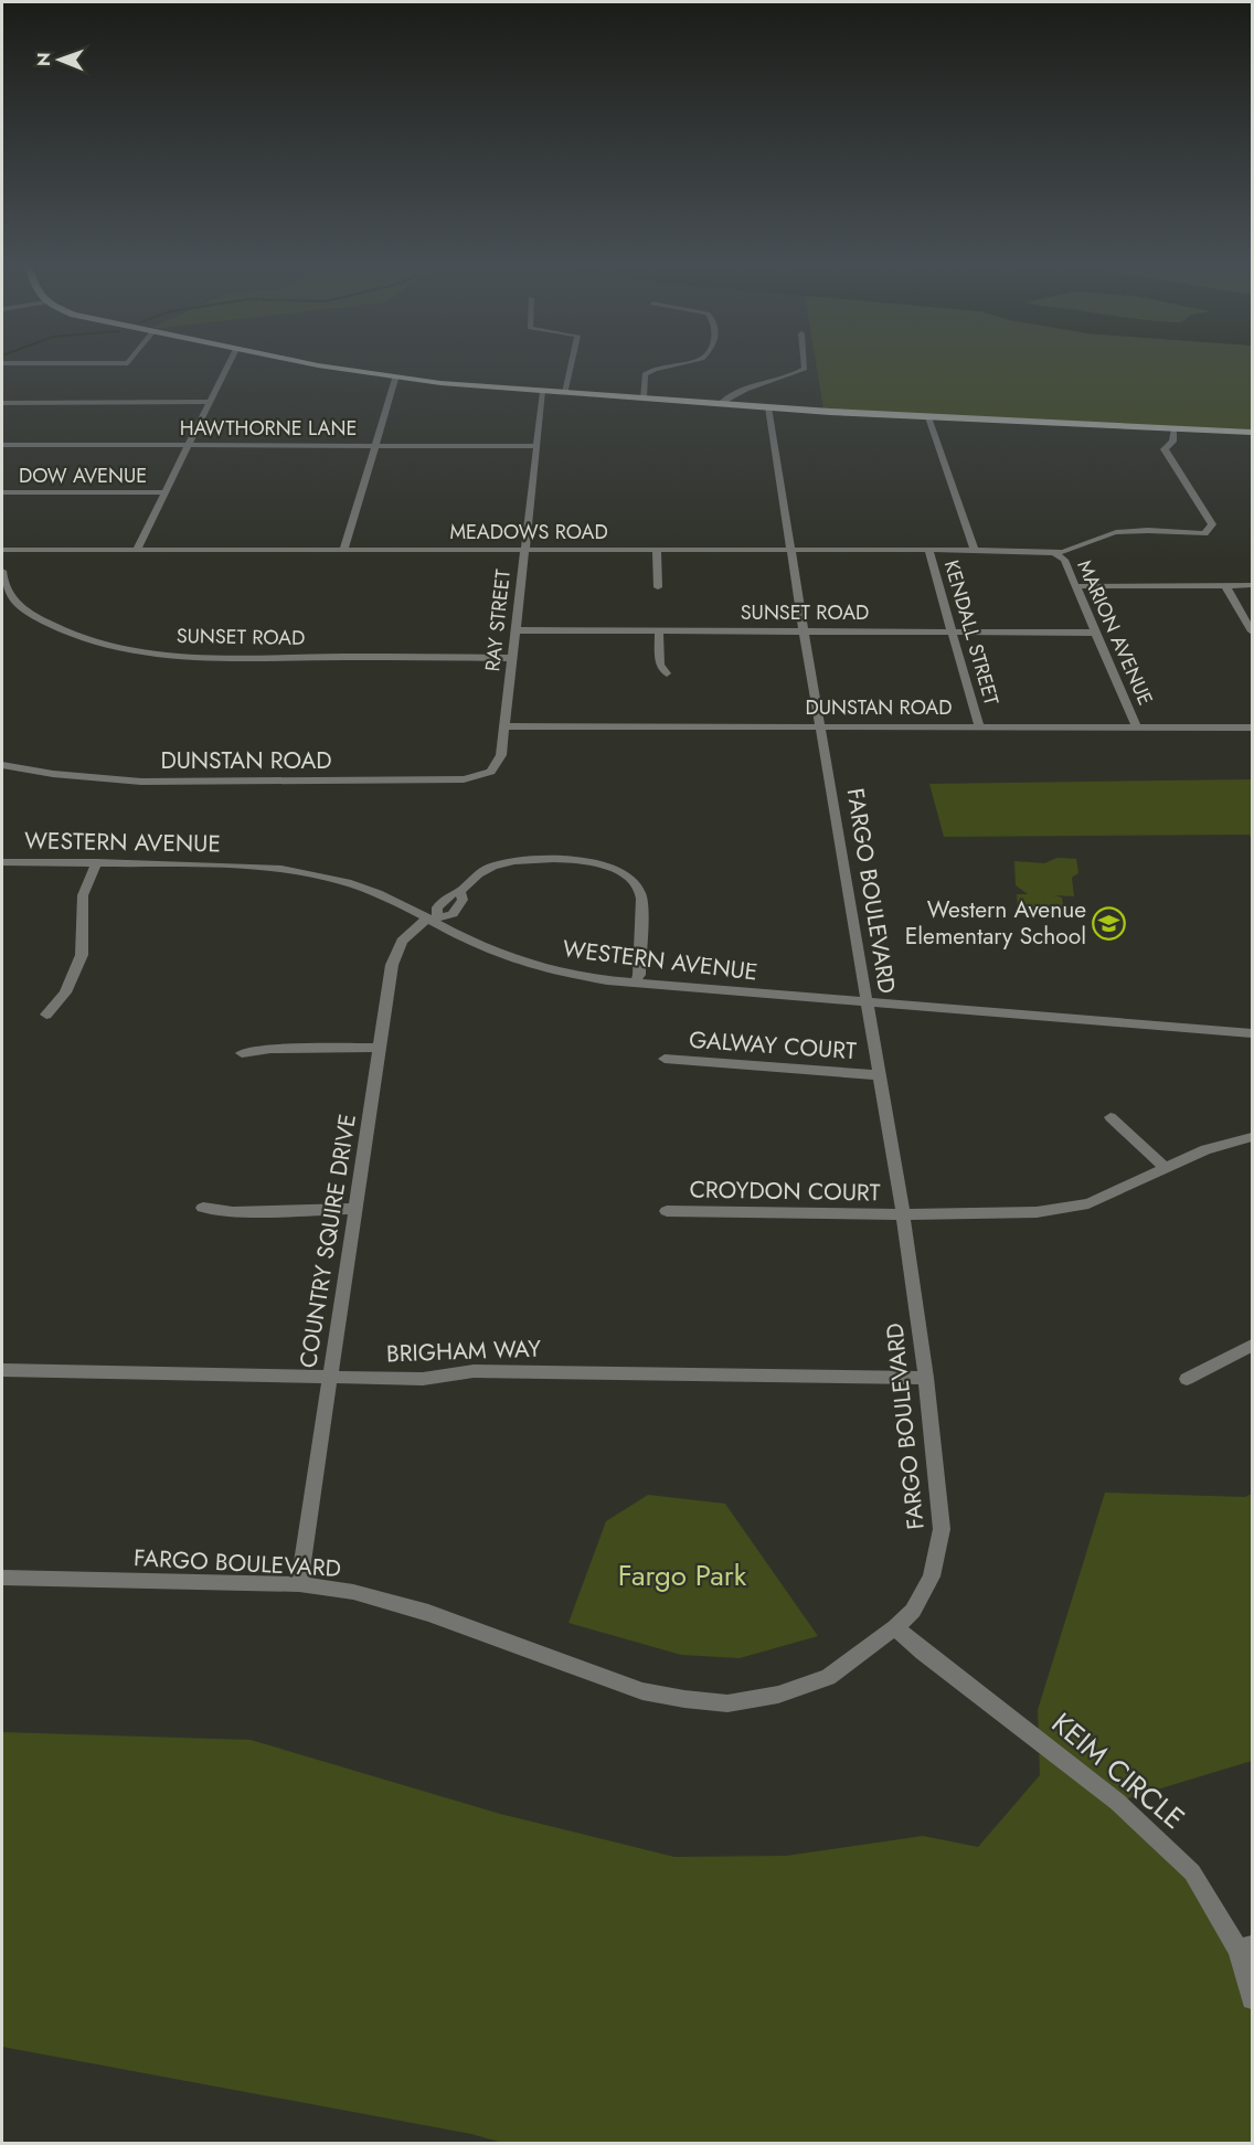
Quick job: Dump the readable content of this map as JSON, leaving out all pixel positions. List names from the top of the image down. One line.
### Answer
{"streets":{"street":["HAWTHORNE LANE","DOW AVENUE","MEADOWS ROAD","SUNSET ROAD","RAY STREET","KENDALL STREET","MARION AVENUE","DUNSTAN ROAD","WESTERN AVENUE","FARGO BOULEVARD","GALWAY COURT","CROYDON COURT","COUNTRY SQUIRE DRIVE","BRIGHAM WAY","KEIM CIRCLE"]},"crossings":[["HAWTHORNE LANE","RAY STREET"],["MEADOWS ROAD","RAY STREET"],["MEADOWS ROAD","KENDALL STREET"],["MEADOWS ROAD","MARION AVENUE"],["MEADOWS ROAD","FARGO BOULEVARD"],["SUNSET ROAD","RAY STREET"],["SUNSET ROAD","KENDALL STREET"],["SUNSET ROAD","MARION AVENUE"],["SUNSET ROAD","FARGO BOULEVARD"],["RAY STREET","DUNSTAN ROAD"],["KENDALL STREET","DUNSTAN ROAD"],["MARION AVENUE","DUNSTAN ROAD"],["DUNSTAN ROAD","FARGO BOULEVARD"],["WESTERN AVENUE","FARGO BOULEVARD"],["WESTERN AVENUE","COUNTRY SQUIRE DRIVE"],["FARGO BOULEVARD","GALWAY COURT"],["FARGO BOULEVARD","CROYDON COURT"],["FARGO BOULEVARD","COUNTRY SQUIRE DRIVE"],["FARGO BOULEVARD","BRIGHAM WAY"],["FARGO BOULEVARD","KEIM CIRCLE"],["COUNTRY SQUIRE DRIVE","BRIGHAM WAY"]],"parks":["Fargo Park"],"places":{"school or university":["Western Avenue Elementary School"]},"north":"left"}
